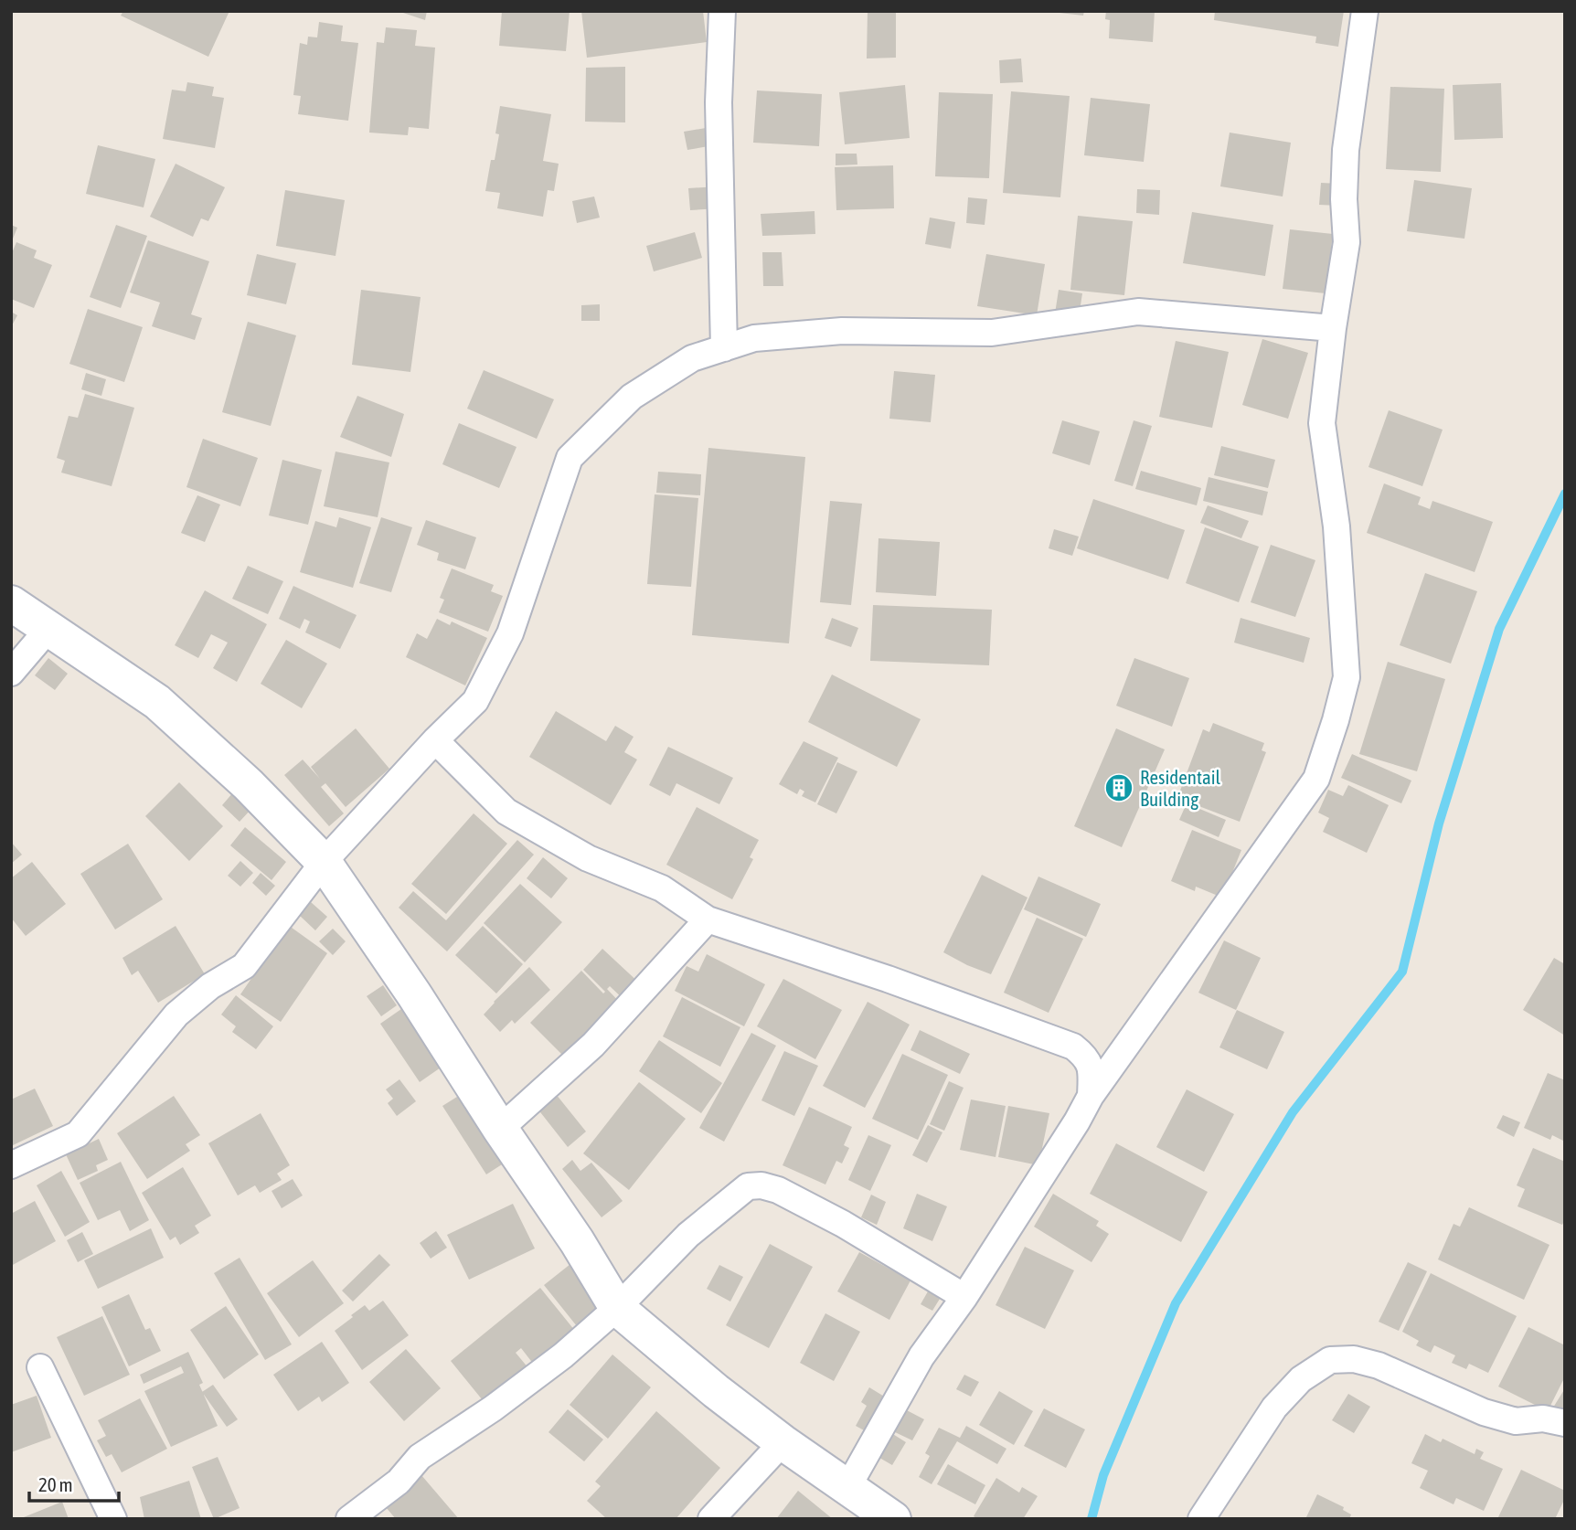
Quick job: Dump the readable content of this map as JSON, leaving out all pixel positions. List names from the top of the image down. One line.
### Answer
{"places":{"building":["Residentail Building"]},"scale_bar":"20 m"}
